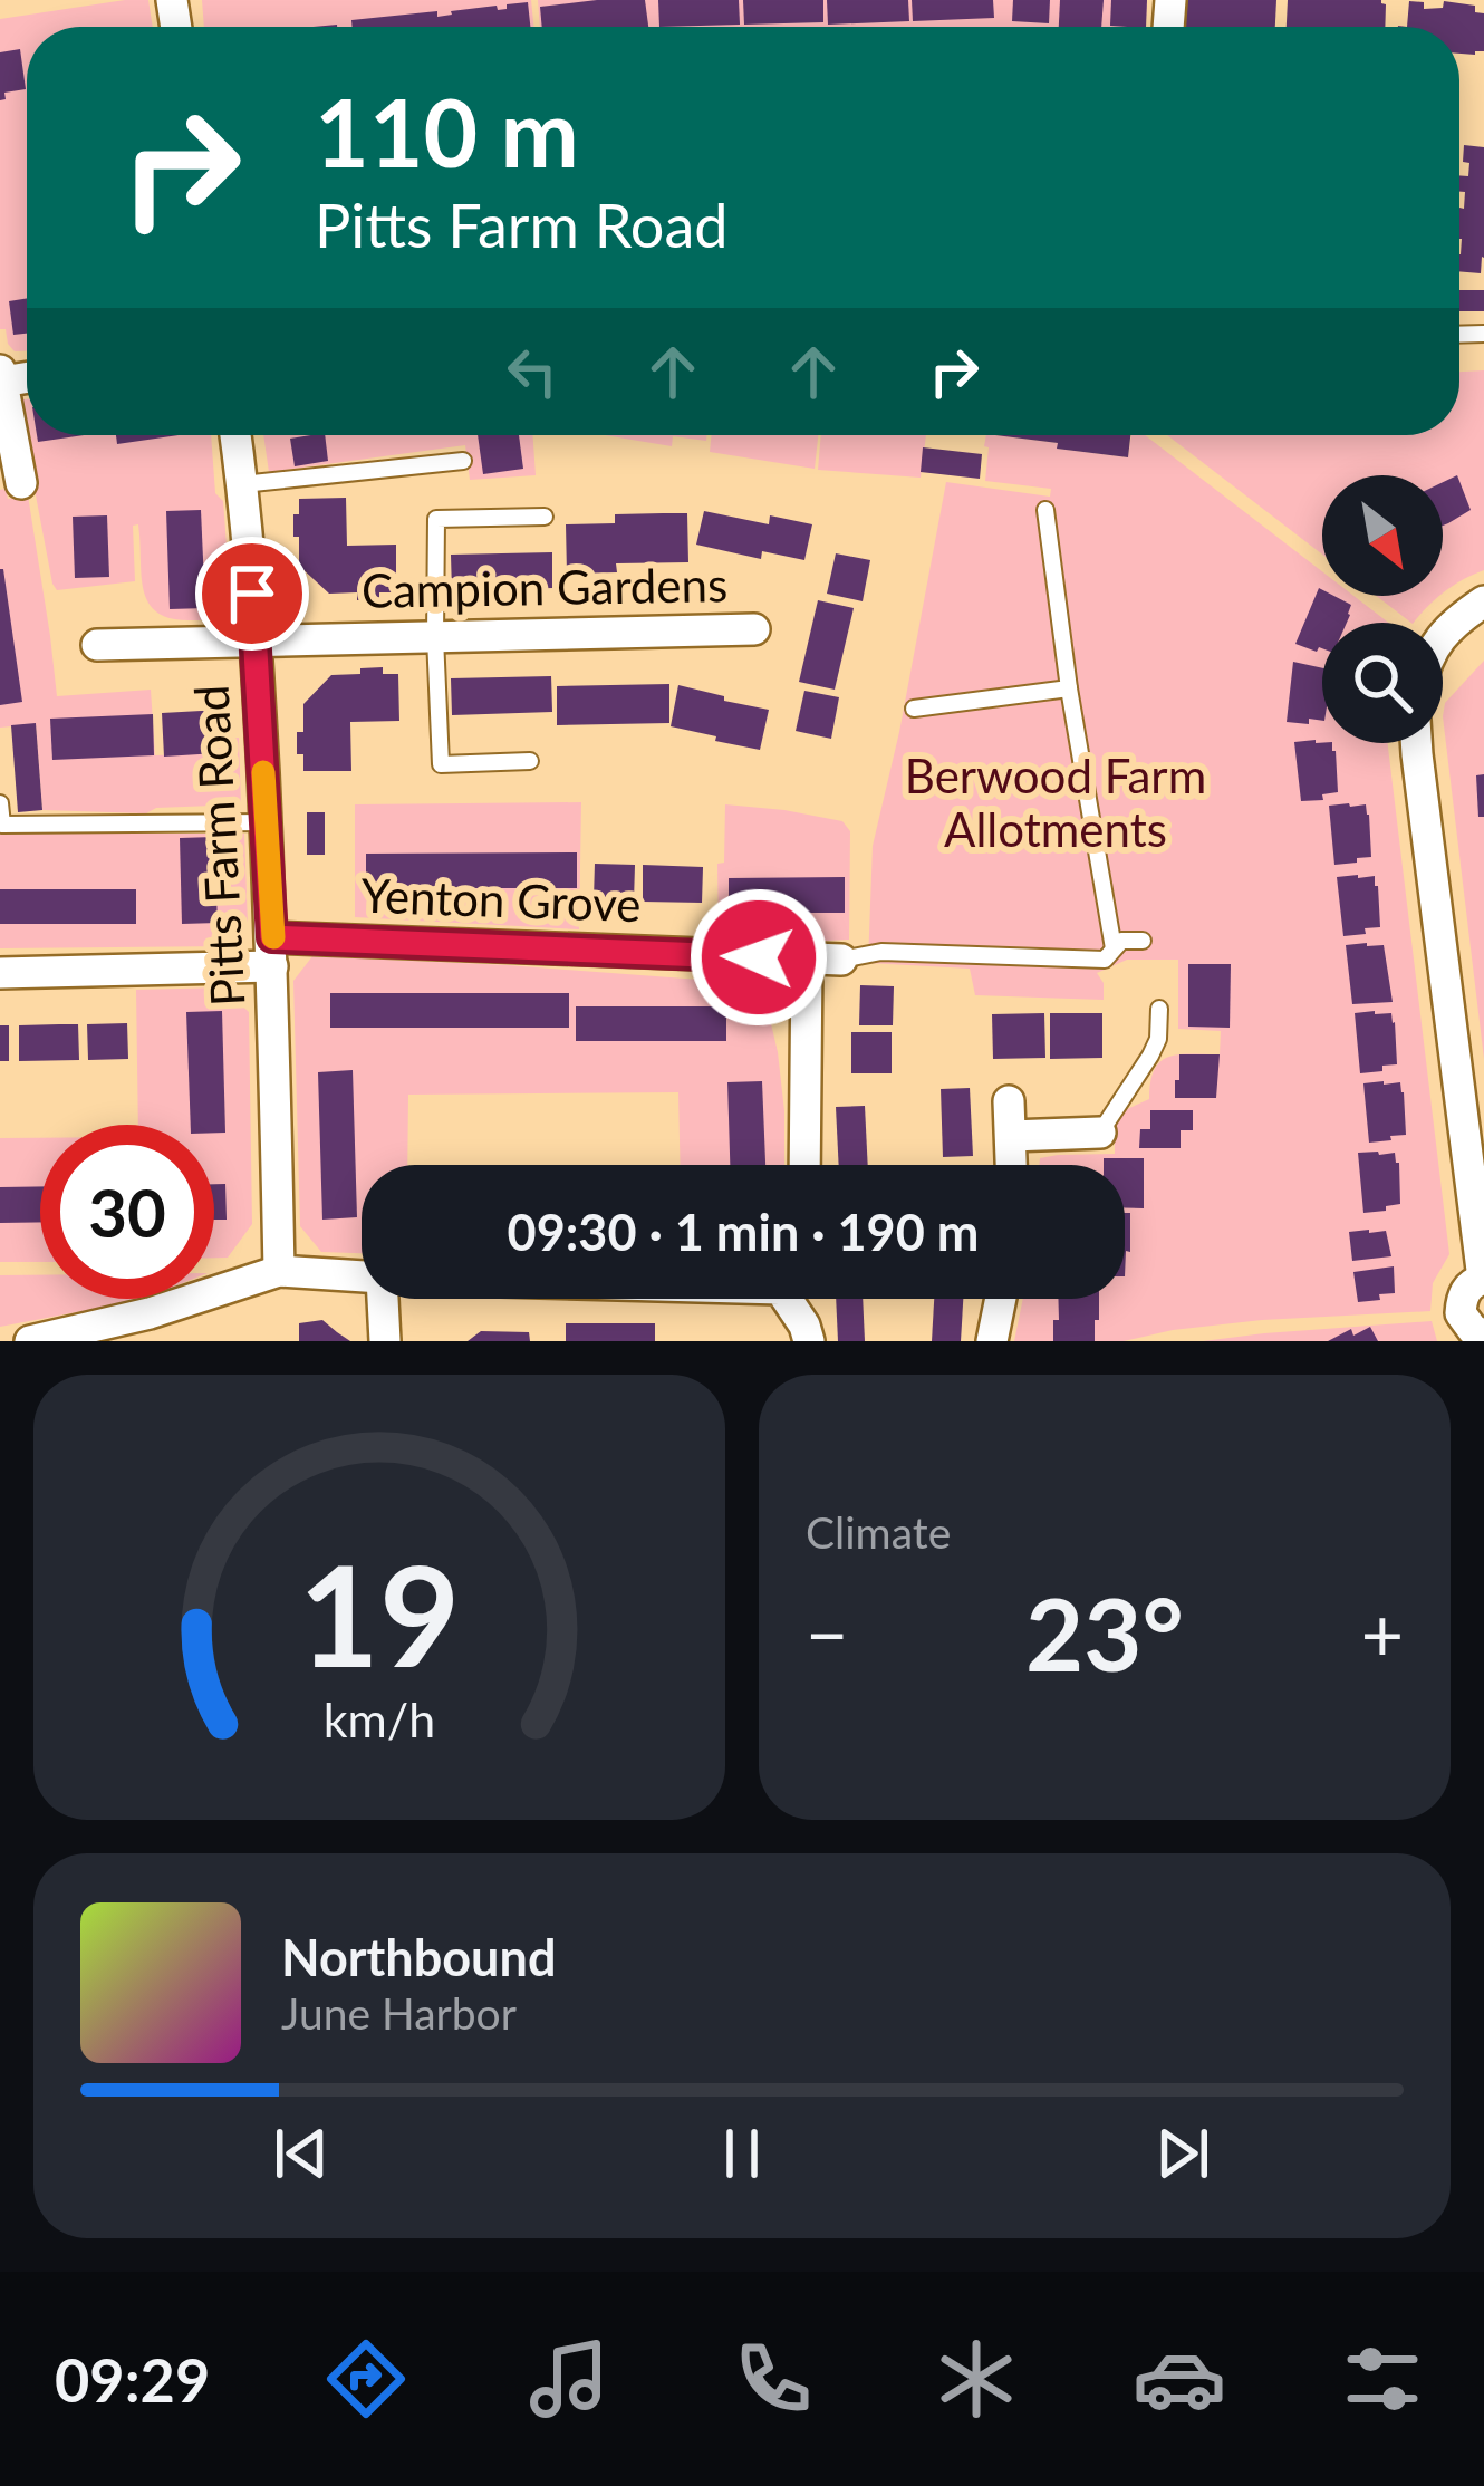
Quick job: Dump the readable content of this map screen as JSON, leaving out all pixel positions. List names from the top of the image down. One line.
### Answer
{"streets":{"street":["Campion Gardens","Pitts Farm Road","Yenton Grove"]},"crossings":[["Campion Gardens","Pitts Farm Road"],["Pitts Farm Road","Yenton Grove"]],"parks":["Berwood Farm Allotments"],"north":"bottom right","page":{"turn":["110 m","Pitts Farm Road"],"limit":"30","trip":"09:30 · 1 min · 190 m","tile":"Climate","heat":["−","23°","+"],"song":["Northbound","June Harbor"],"tabs":"09:29","gauge":["19","km/h"]}}
